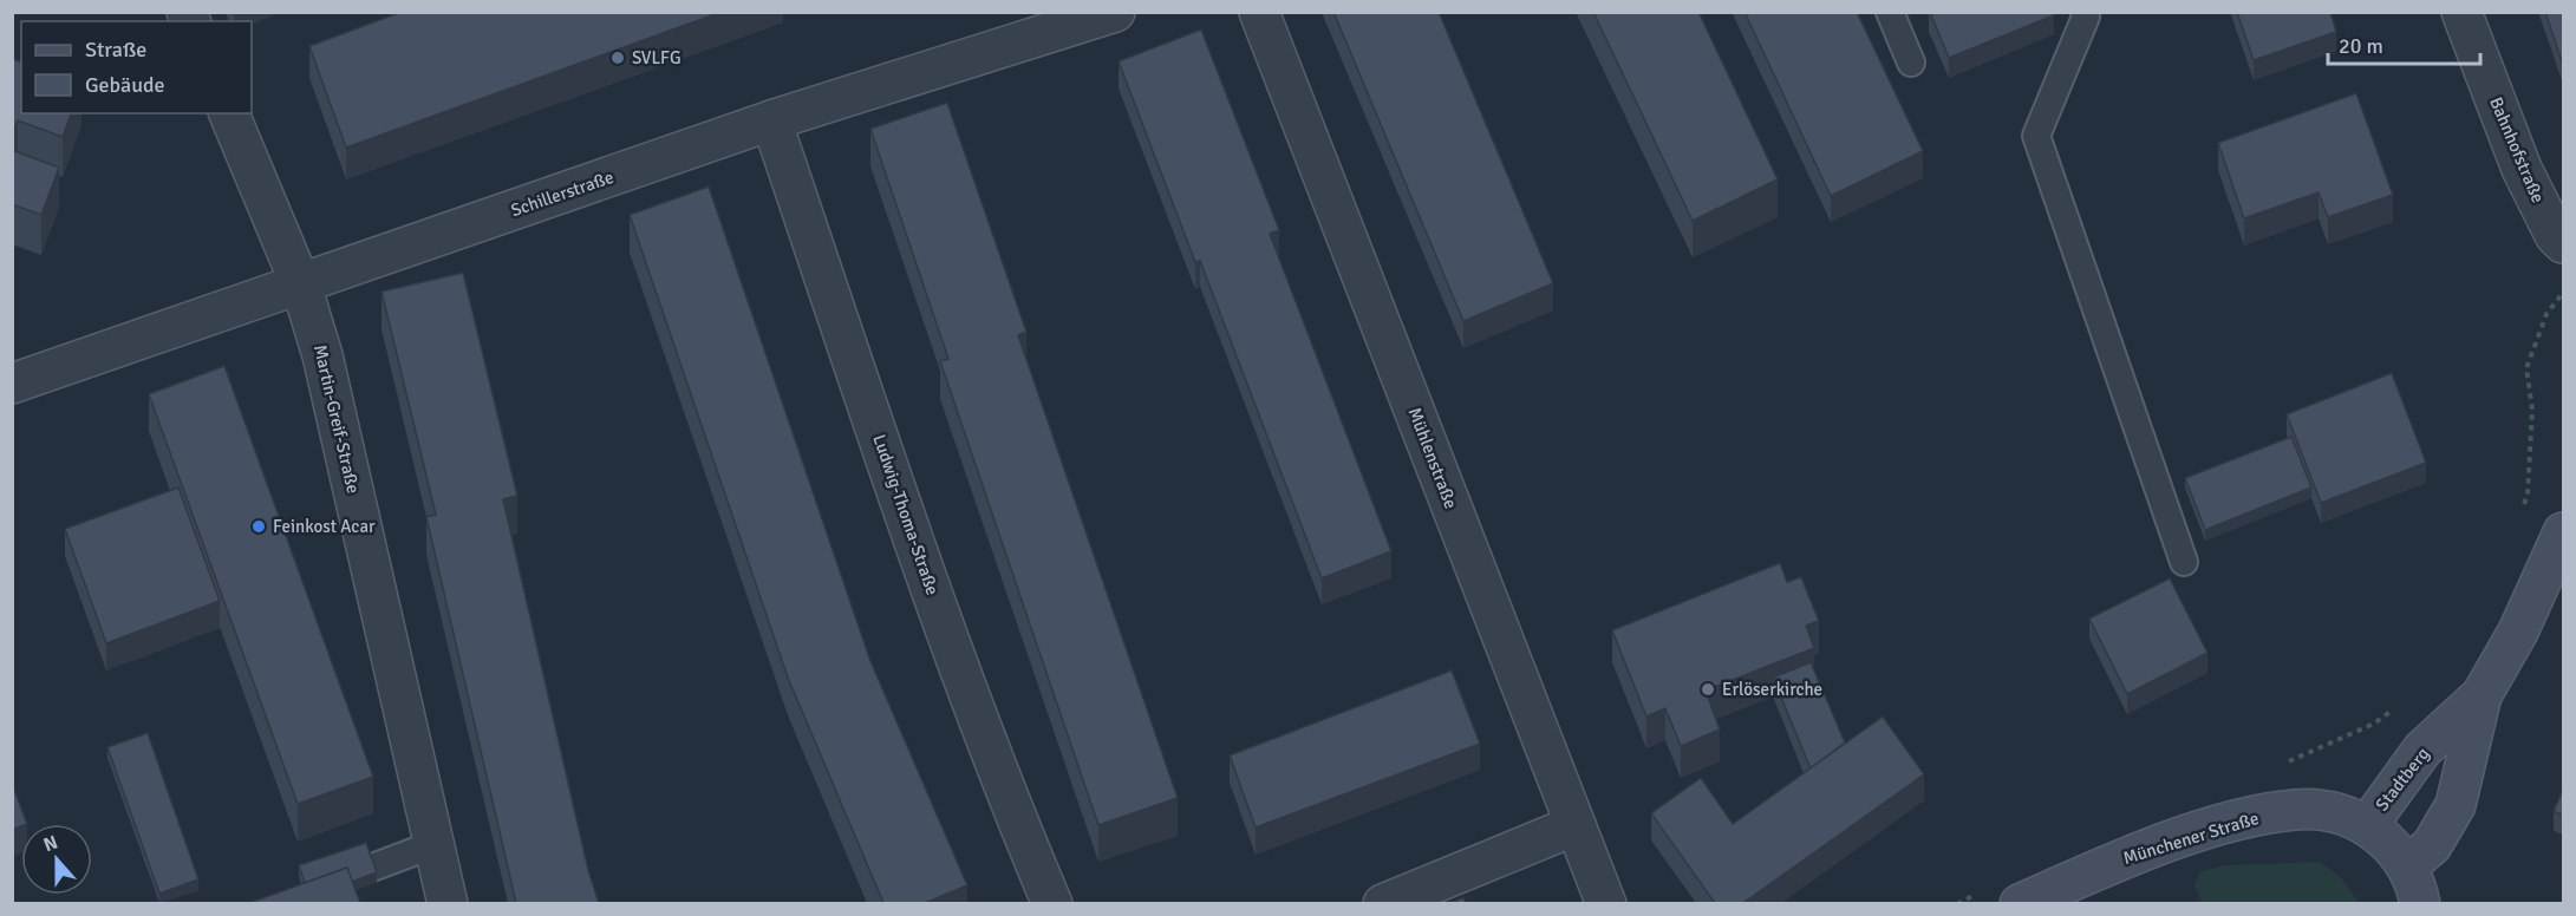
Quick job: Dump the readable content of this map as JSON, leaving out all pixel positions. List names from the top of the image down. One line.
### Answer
{"streets":{"main road":["Stadtberg","Münchener Straße"],"street":["Bahnhofstraße","Schillerstraße","Martin-Greif-Straße","Mühlenstraße","Ludwig-Thoma-Straße"]},"crossings":[["Schillerstraße","Martin-Greif-Straße"],["Schillerstraße","Ludwig-Thoma-Straße"],["Stadtberg","Münchener Straße"]],"places":["SVLFG","Feinkost Acar","Erlöserkirche"],"legend":["Straße","Gebäude"],"scale_bar":"20 m","north":"top"}
